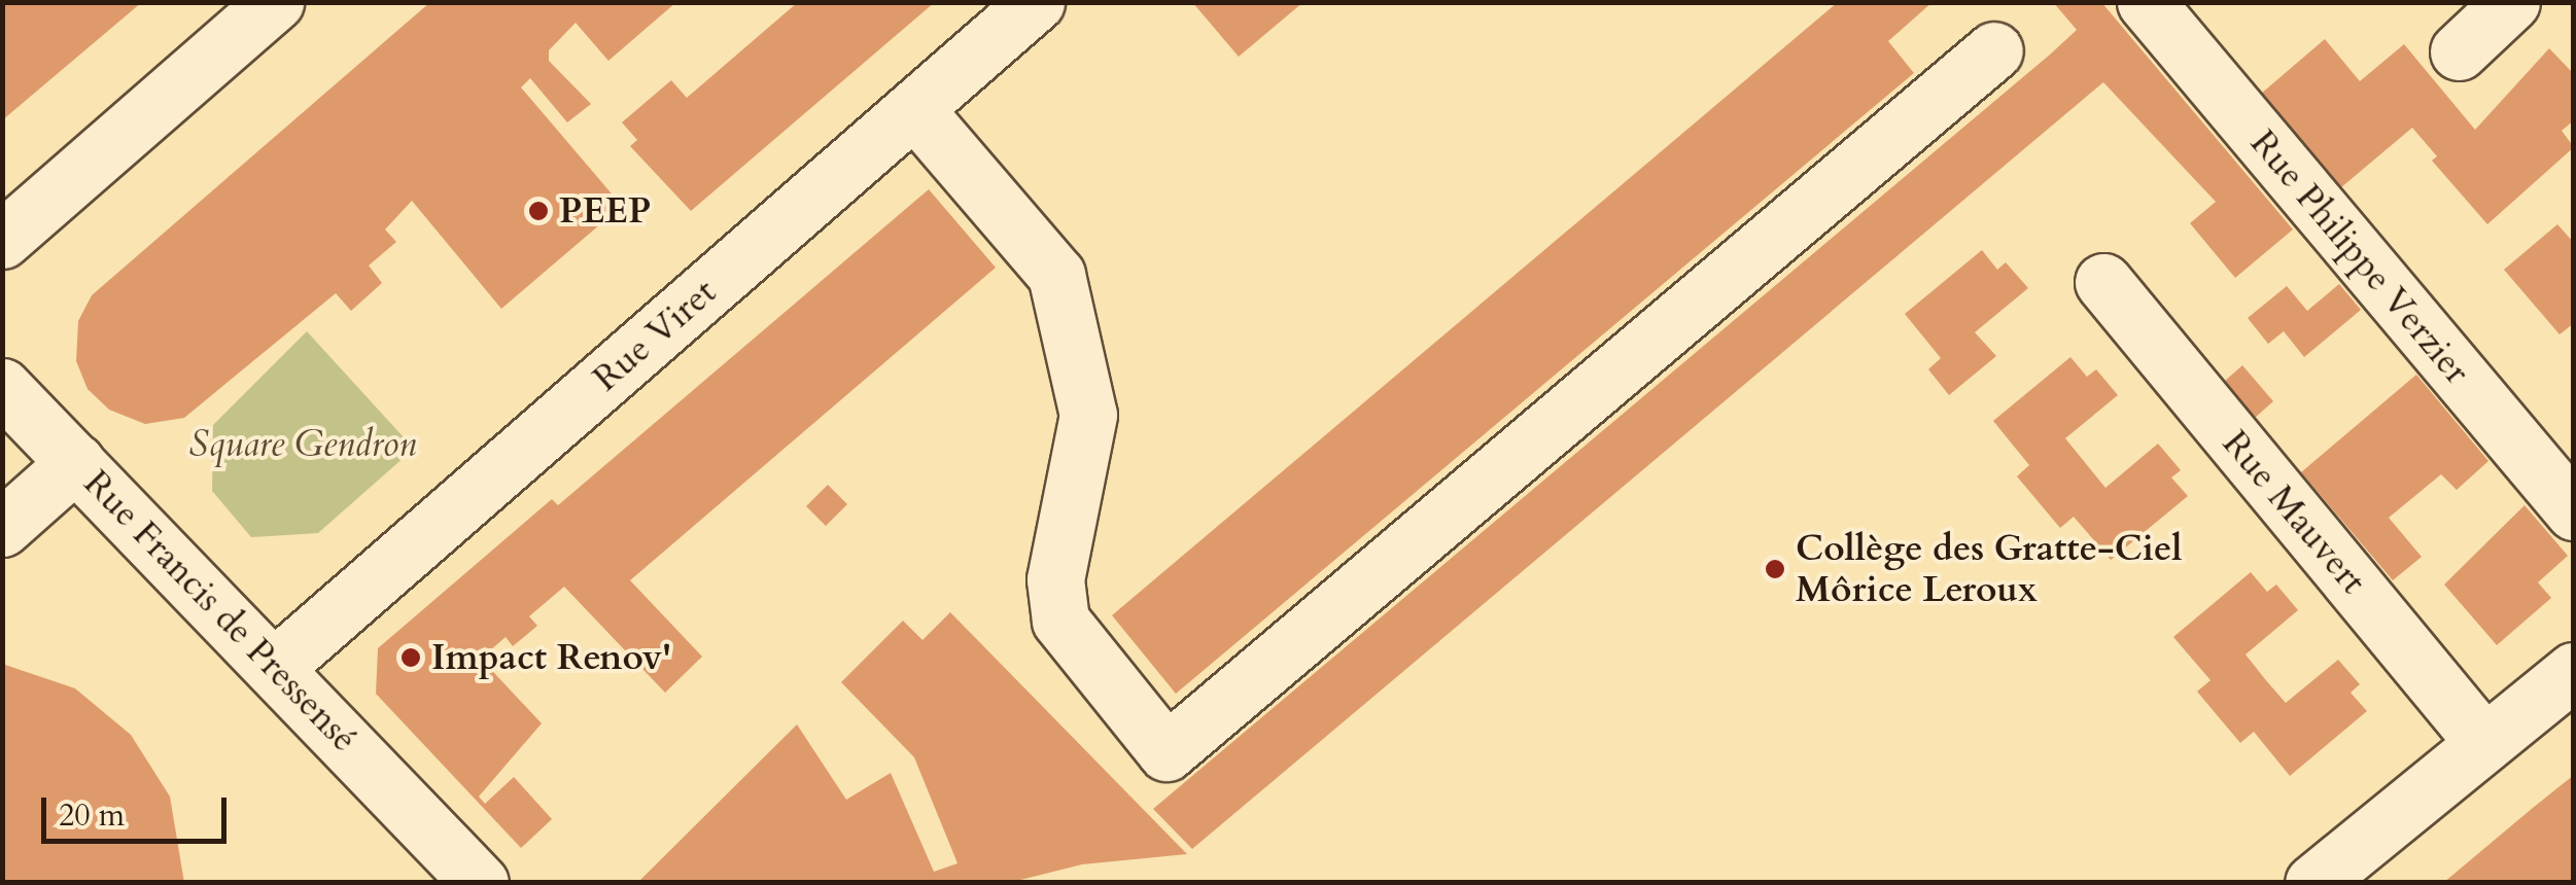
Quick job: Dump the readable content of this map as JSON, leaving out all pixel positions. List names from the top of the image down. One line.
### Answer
{"streets":{"street":["Rue Philippe Verzier","Rue Viret","Rue Mauvert","Rue Francis de Pressensé"]},"crossings":[["Rue Viret","Rue Francis de Pressensé"]],"parks":["Square Gendron"],"places":["PEEP","Collège des Gratte-Ciel Môrice Leroux","Impact Renov'"],"scale_bar":"20 m"}
